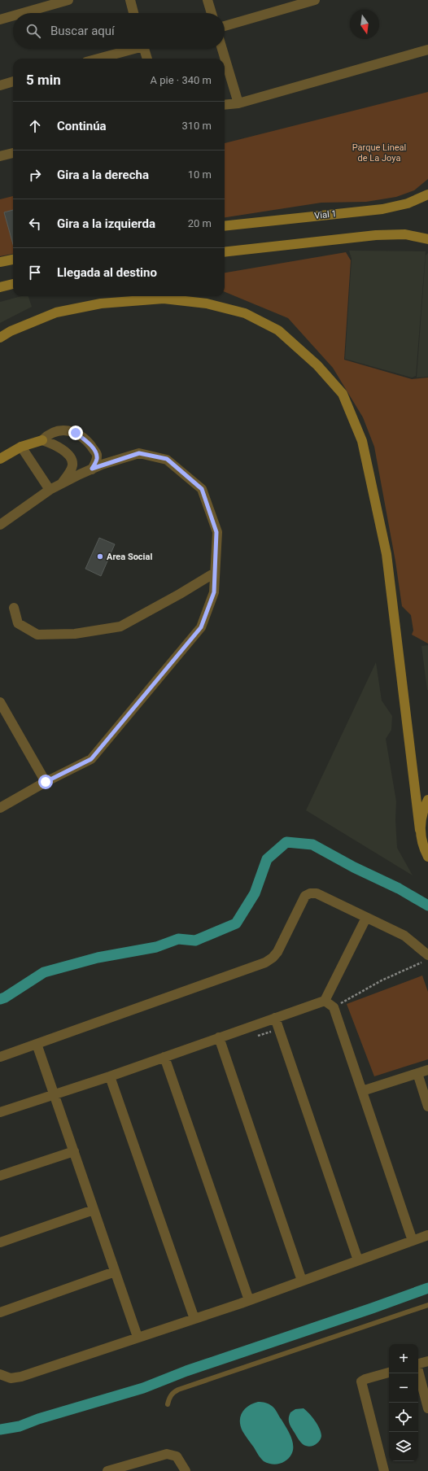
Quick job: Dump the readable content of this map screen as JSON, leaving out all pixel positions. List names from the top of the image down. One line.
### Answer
{"streets":{"street":["Vial 1"]},"parks":["Parque Lineal de La Joya"],"places":["Area Social"],"north":"bottom","page":{"search":"Buscar aquí","heading":["5 min","A pie · 340 m"],"list":[["Continúa","310 m"],["Gira a la derecha","10 m"],["Gira a la izquierda","20 m"],"Llegada al destino"],"map_buttons":["+","−"]}}
